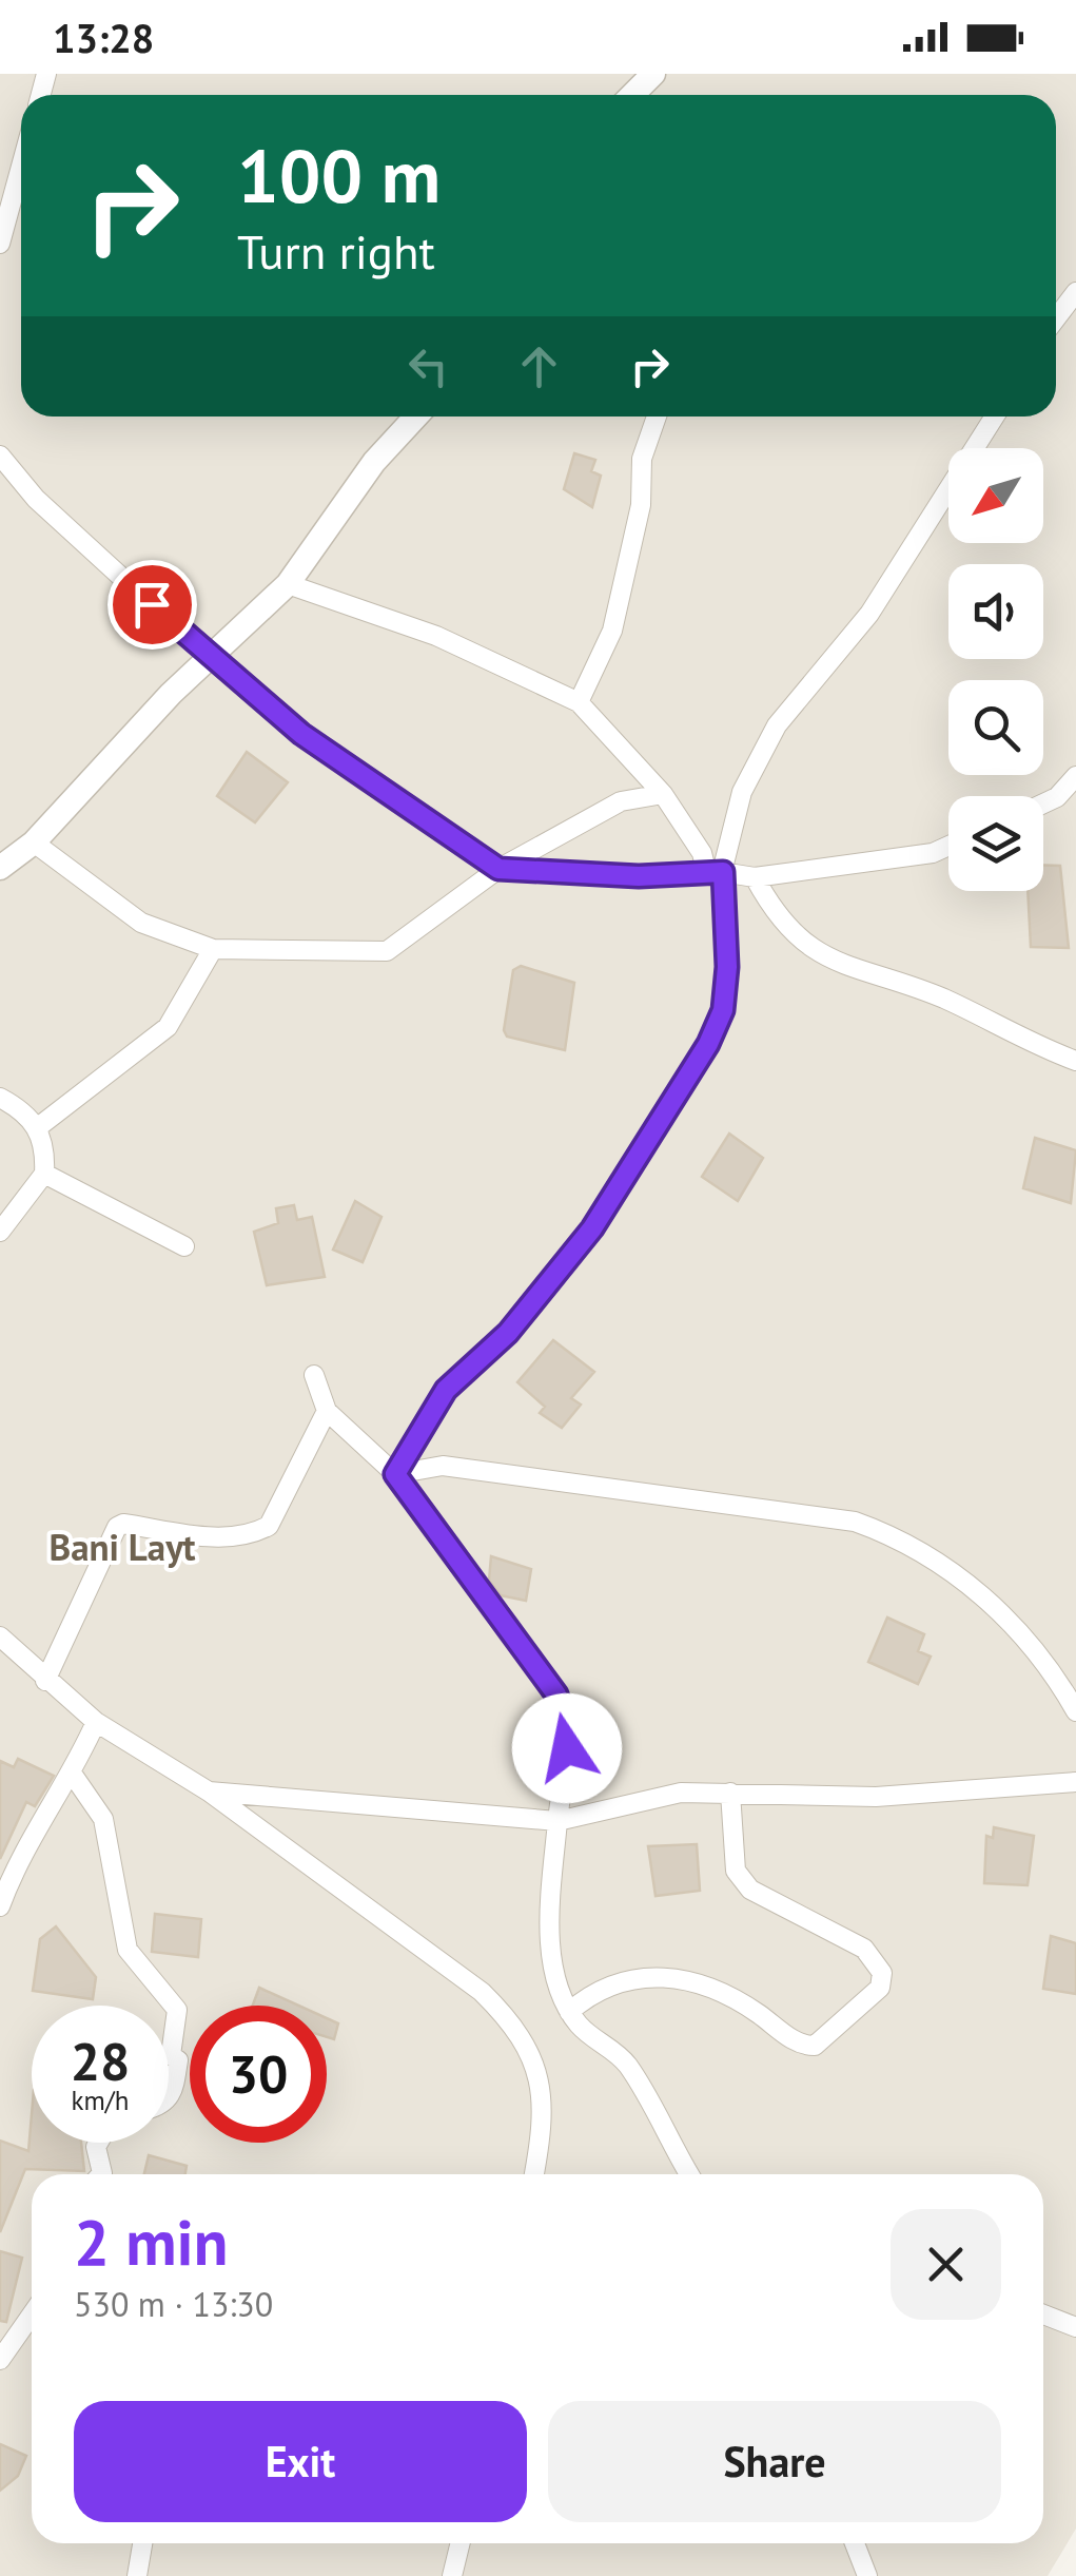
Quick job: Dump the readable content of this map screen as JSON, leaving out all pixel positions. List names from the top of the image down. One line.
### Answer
{"districts":["Bani Layt"],"north":"bottom left","page":{"status":"13:28","turn":["100 m","Turn right"],"speed":"28 km/h","limit":"30","heading":["2 min","530 m · 13:30"],"buttons":["Exit","Share"]}}
